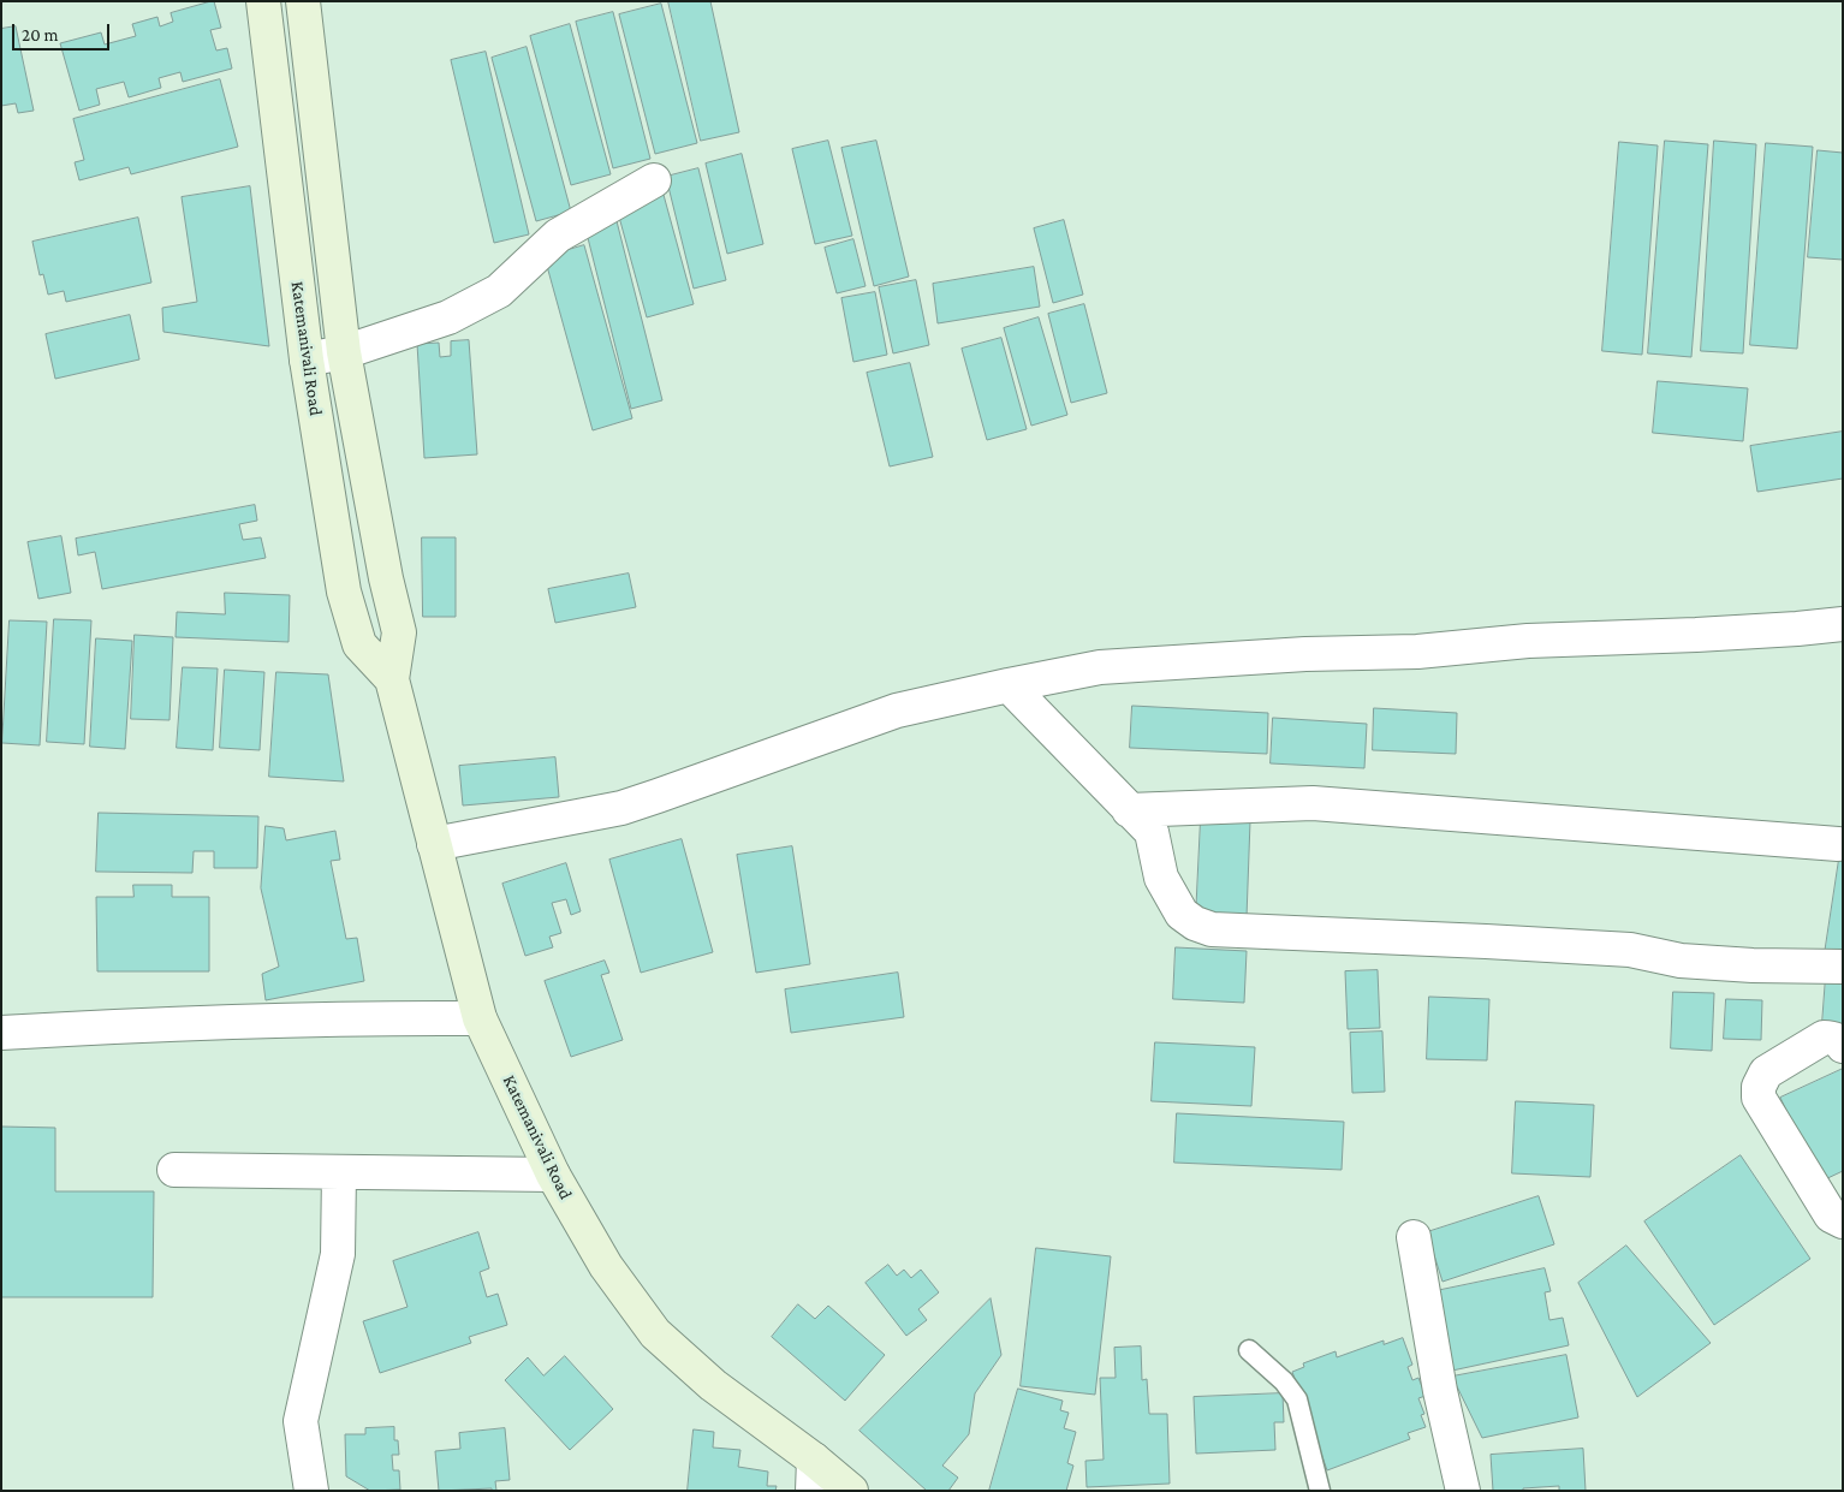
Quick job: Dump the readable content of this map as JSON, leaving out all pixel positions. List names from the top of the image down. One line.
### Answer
{"streets":{"main road":["Katemanivali Road"]},"scale_bar":"20 m"}
